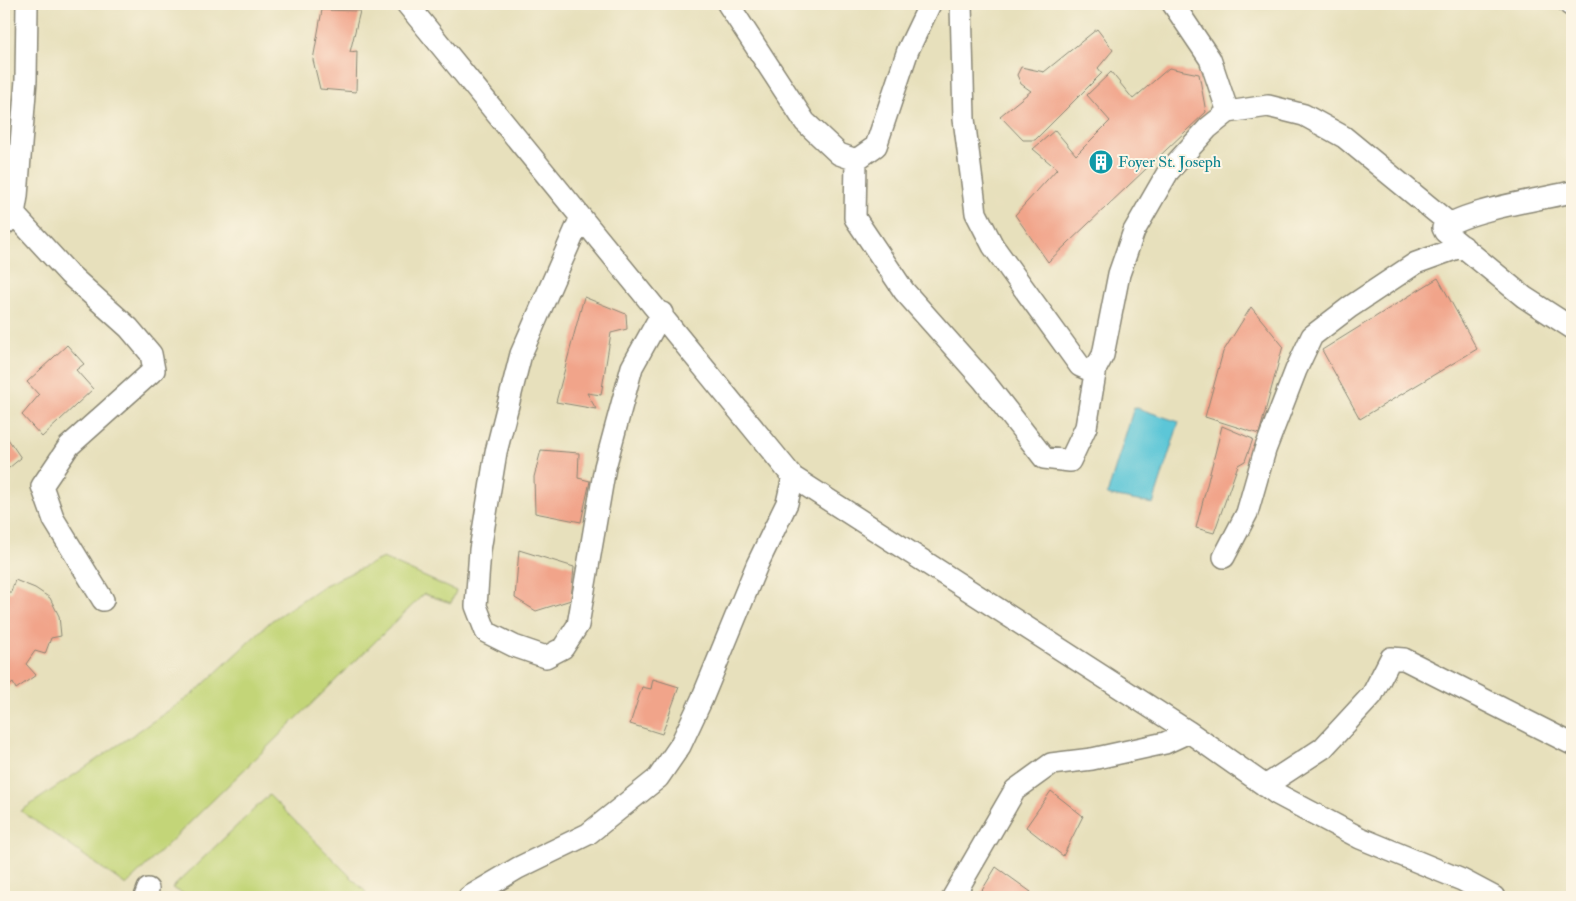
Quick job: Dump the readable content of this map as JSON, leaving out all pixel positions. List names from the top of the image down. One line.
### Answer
{"places":{"building":["Foyer St. Joseph"]}}
